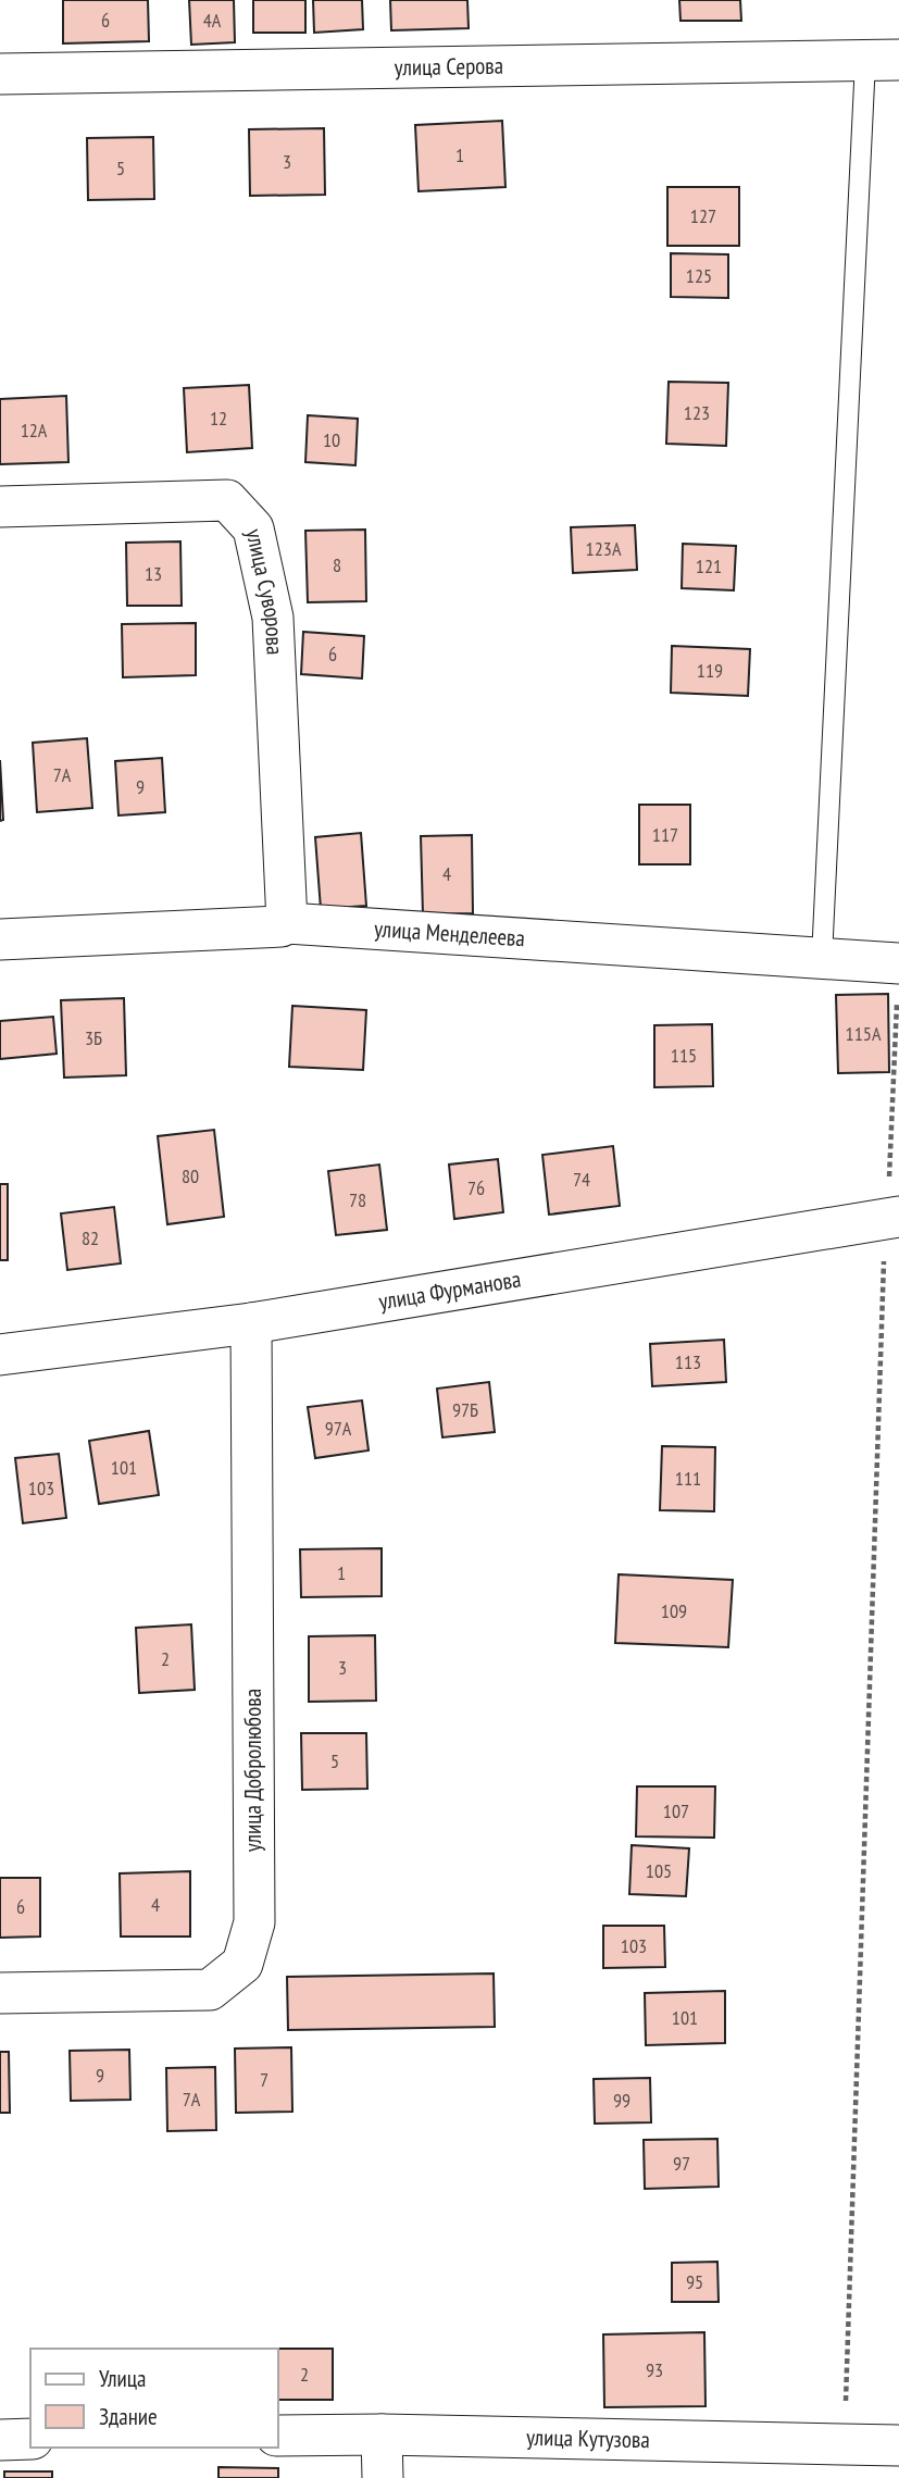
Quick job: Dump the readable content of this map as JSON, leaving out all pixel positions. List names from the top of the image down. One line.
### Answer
{"streets":{"street":["улица Серова","улица Суворова","улица Менделеева","улица Фурманова","улица Добролюбова","улица Кутузова"]},"crossings":[["улица Суворова","улица Менделеева"],["улица Фурманова","улица Добролюбова"]],"house_numbers":["6","4А","1","3","5","127","125","123","12","12А","10","123А","8","121","13","6","119","7А","9","117","4","115А","3Б","115","80","74","76","78","82","113","97Б","97А","101","111","103","1","109","2","3","5","107","105","4","6","103","101","9","7","7А","99","97","95","93","2"],"legend":["Улица","Здание"]}
